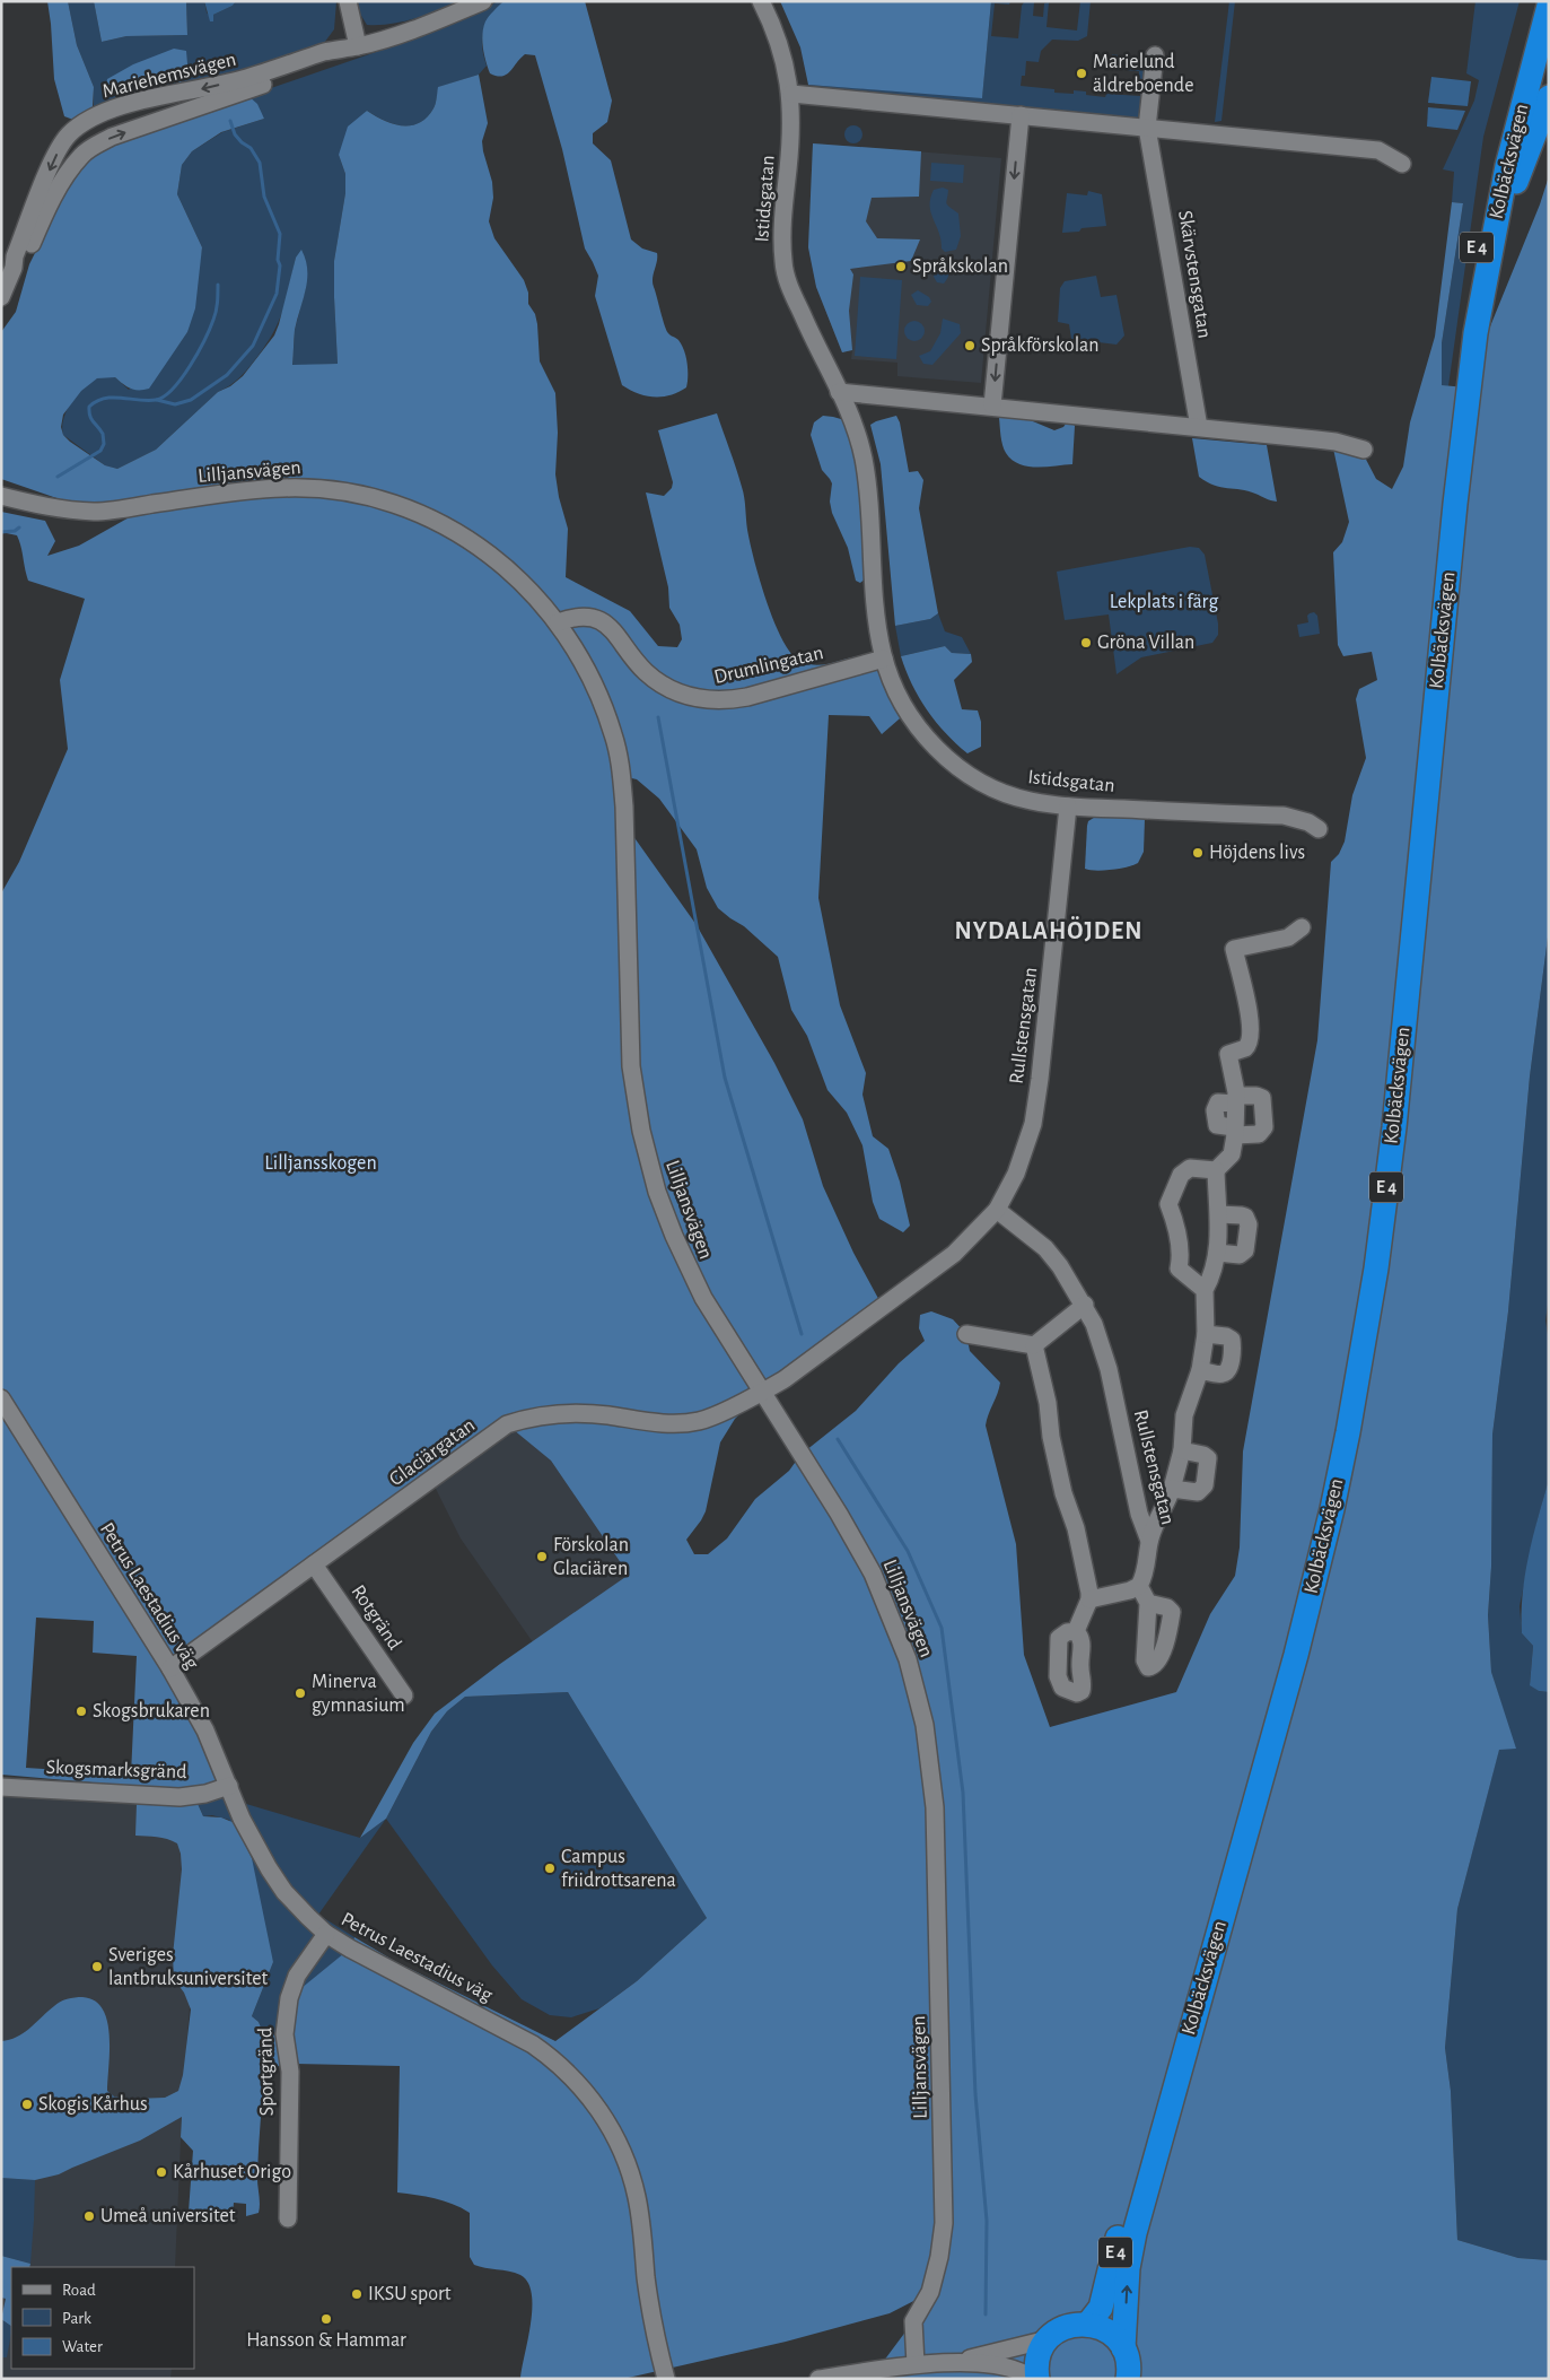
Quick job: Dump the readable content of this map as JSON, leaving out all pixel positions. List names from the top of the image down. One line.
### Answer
{"streets":{"highway":["Kolbäcksvägen","E 4"],"street":["Mariehemsvägen","Istidsgatan","Skärvstensgatan","Lilljansvägen","Drumlingatan","Rullstensgatan","Glaciärgatan","Petrus Laestadius väg","Rotgränd","Skogsmarksgränd","Sportgränd"]},"crossings":[["Kolbäcksvägen","E 4"],["Istidsgatan","Drumlingatan"],["Istidsgatan","Rullstensgatan"],["Lilljansvägen","Drumlingatan"],["Lilljansvägen","Rullstensgatan"],["Lilljansvägen","Glaciärgatan"],["Rullstensgatan","Glaciärgatan"],["Glaciärgatan","Petrus Laestadius väg"],["Glaciärgatan","Rotgränd"],["Petrus Laestadius väg","Skogsmarksgränd"],["Petrus Laestadius väg","Sportgränd"]],"districts":["NYDALAHÖJDEN"],"parks":["Lekplats i färg","Lilljansskogen"],"places":["Marielund äldreboende","Språkskolan","Språkförskolan","Gröna Villan","Höjdens livs","Förskolan Glaciären","Minerva gymnasium","Skogsbrukaren","Campus friidrottsarena","Sveriges lantbruksuniversitet","Skogis Kårhus","Kårhuset Origo","Umeå universitet","IKSU sport","Hansson & Hammar"],"legend":["Road","Park","Water"]}
